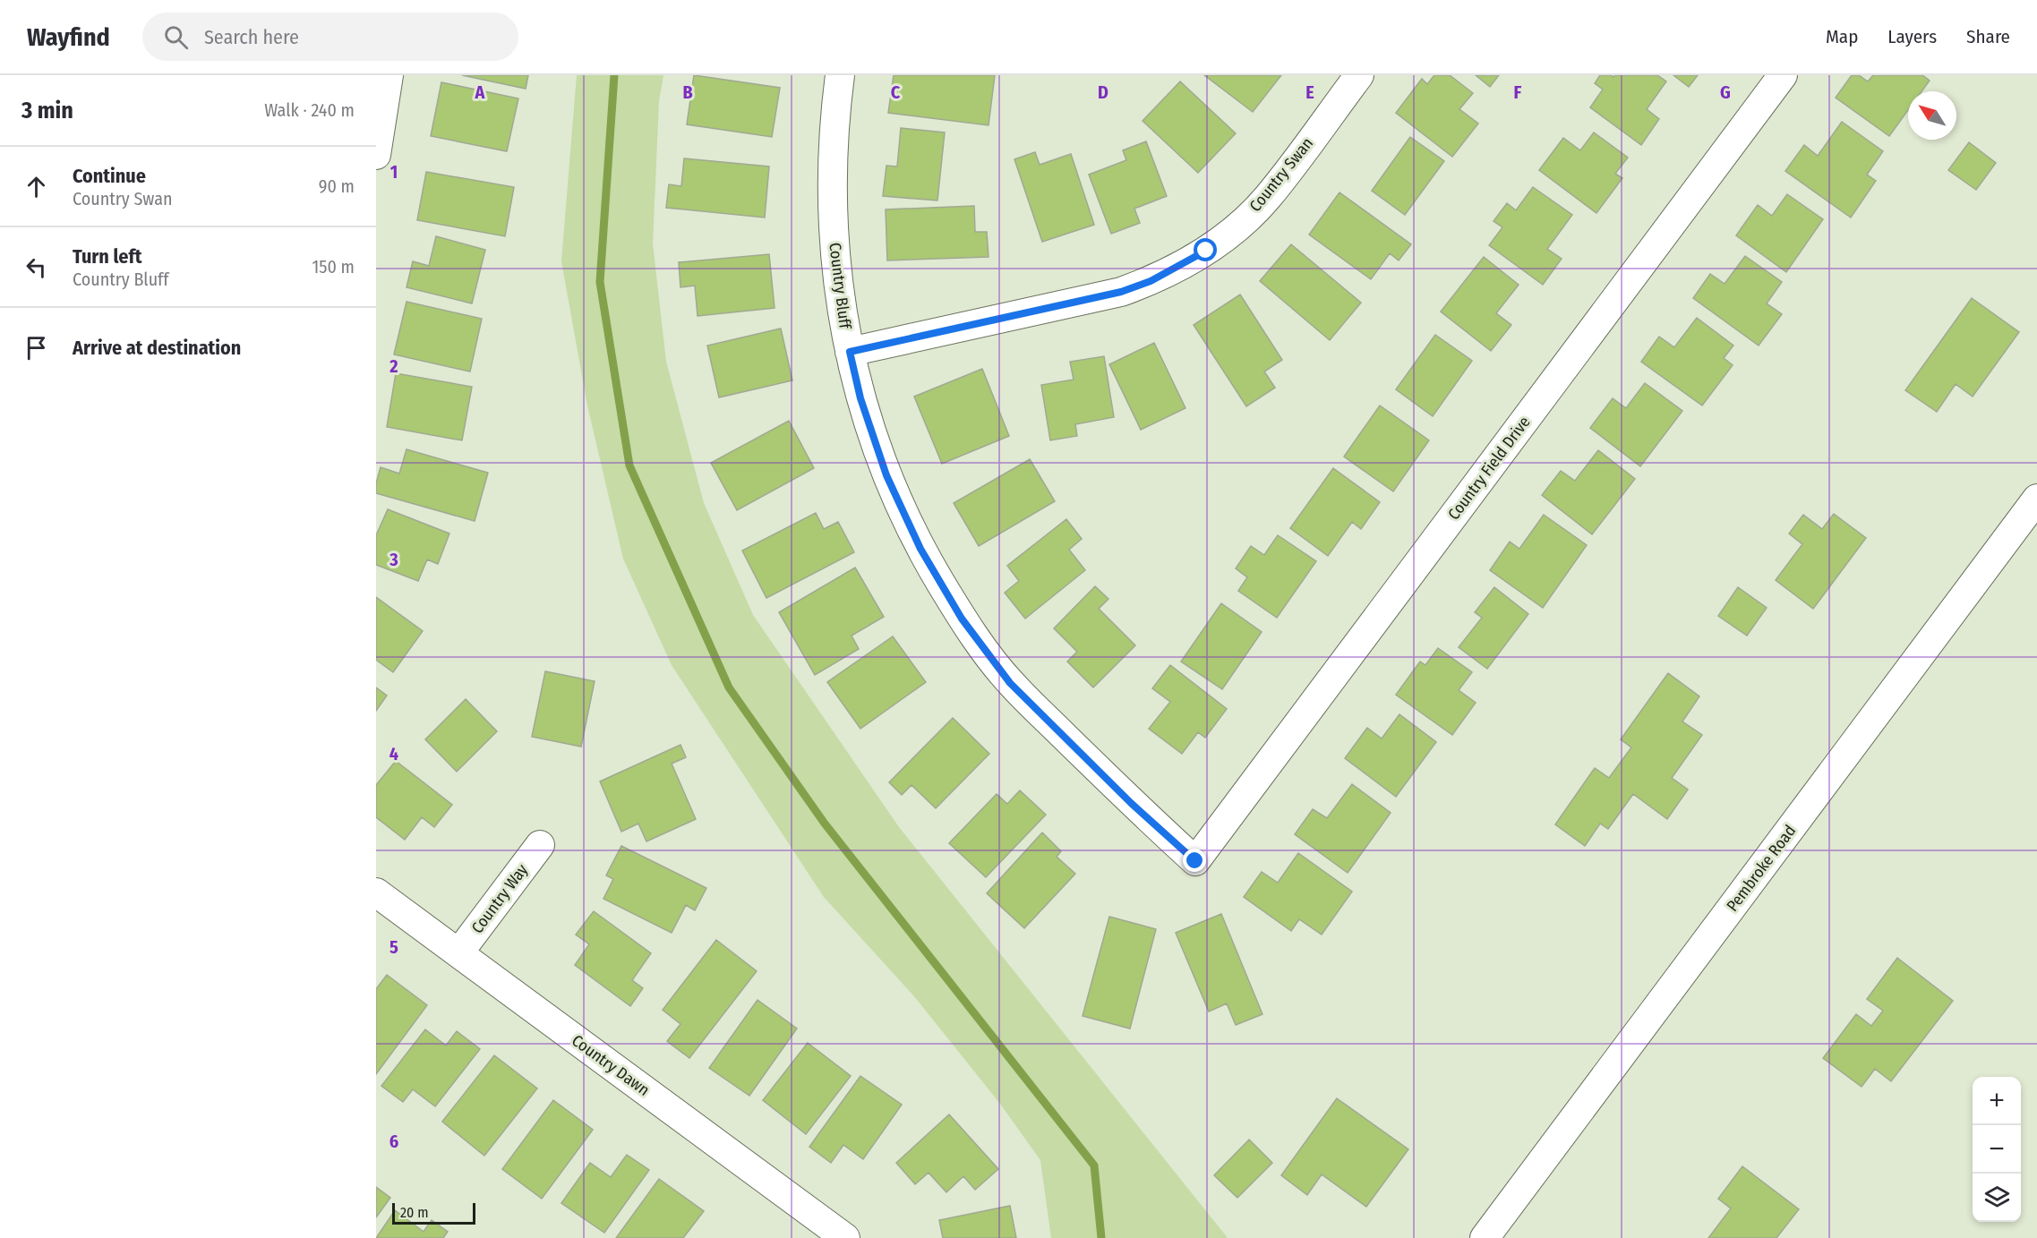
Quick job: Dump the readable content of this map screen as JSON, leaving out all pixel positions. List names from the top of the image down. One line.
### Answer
{"streets":{"street":["Country Swan","Country Bluff","Country Field Drive","Pembroke Road","Country Way","Country Dawn"]},"crossings":[["Country Swan","Country Bluff"],["Country Bluff","Country Field Drive"],["Country Way","Country Dawn"]],"scale_bar":"20 m","north":"top left","page":{"header":"Wayfind","search":"Search here","nav":["Map","Layers","Share"],"heading":["3 min","Walk · 240 m"],"list":[["Continue","Country Swan","90 m"],["Turn left","Country Bluff","150 m"],"Arrive at destination"],"map_buttons":["+","−"],"scale":"20 m"},"grid":{"columns":["A","B","C","D","E","F","G"],"rows":["1","2","3","4","5","6"]}}
